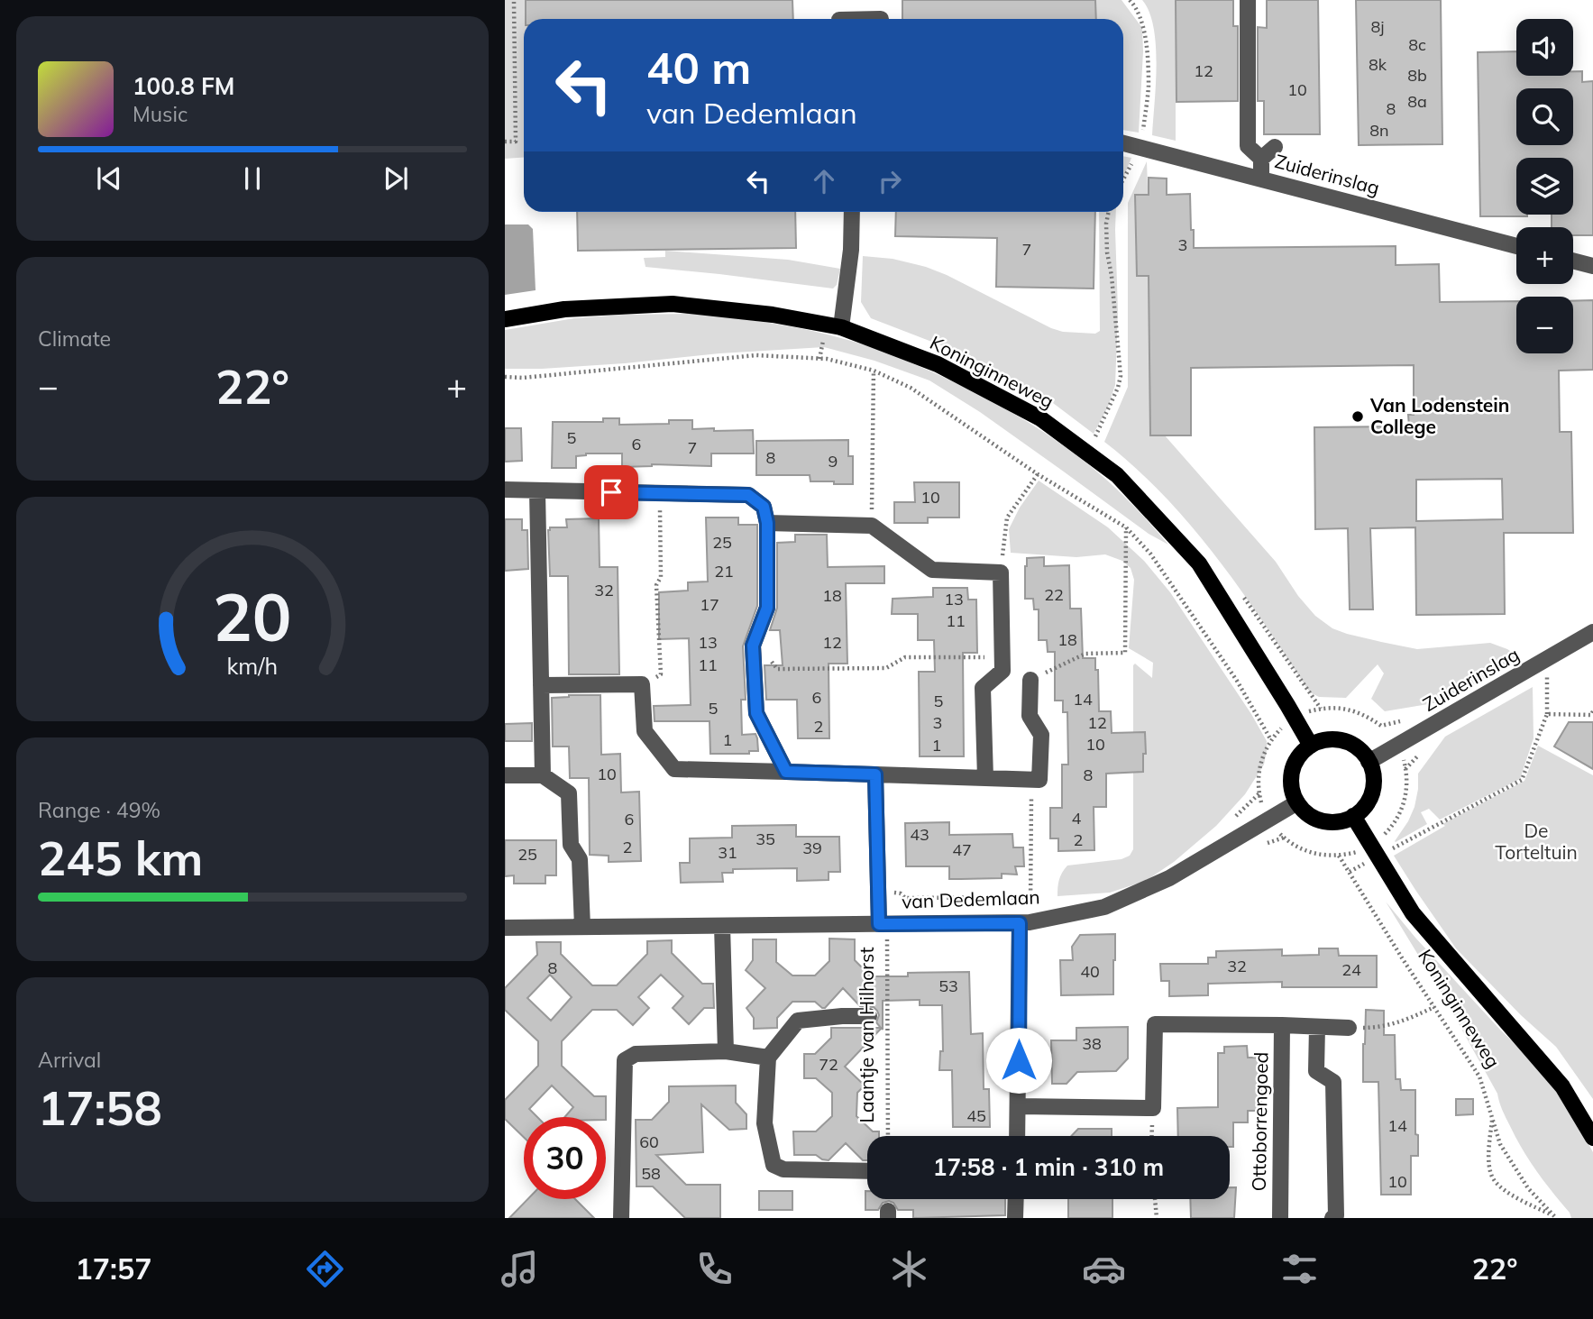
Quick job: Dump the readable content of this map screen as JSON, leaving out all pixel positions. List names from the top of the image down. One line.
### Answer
{"streets":{"main road":["Koninginneweg"],"street":["Zuiderinslag","van Dedemlaan","Ottoborrengoed"],"path":["Laantje van Hilhorst"]},"crossings":[["Zuiderinslag","Koninginneweg"],["Zuiderinslag","van Dedemlaan"],["Koninginneweg","van Dedemlaan"],["van Dedemlaan","Laantje van Hilhorst"]],"parks":["De Torteltuin"],"places":["Van Lodenstein College"],"house_numbers":["8j","8c","8k","12","8b","10","8a","8","8n","3","7","5","6","7","8","9","10","25","21","32","22","18","13","17","11","18","13","12","11","6","14","5","5","3","12","2","1","10","1","10","8","4","6","43","35","2","2","39","47","31","25","32","8","24","40","53","38","72","45","14","60","58","10"],"page":{"map_buttons":["+","−"],"turn":["40 m","van Dedemlaan"],"song":["100.8 FM","Music"],"tile":["Climate",["Range · 49%","245 km"],["Arrival","17:58"]],"heat":["−","22°","+"],"limit":"30","trip":"17:58 · 1 min · 310 m","tabs":["17:57","22°"],"gauge":["20","km/h"]}}
